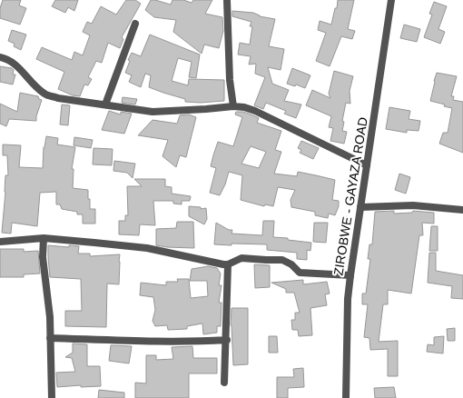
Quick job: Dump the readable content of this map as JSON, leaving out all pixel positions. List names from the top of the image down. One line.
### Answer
{"streets":{"street":["ZIROBWE - GAYAZA ROAD"]}}
